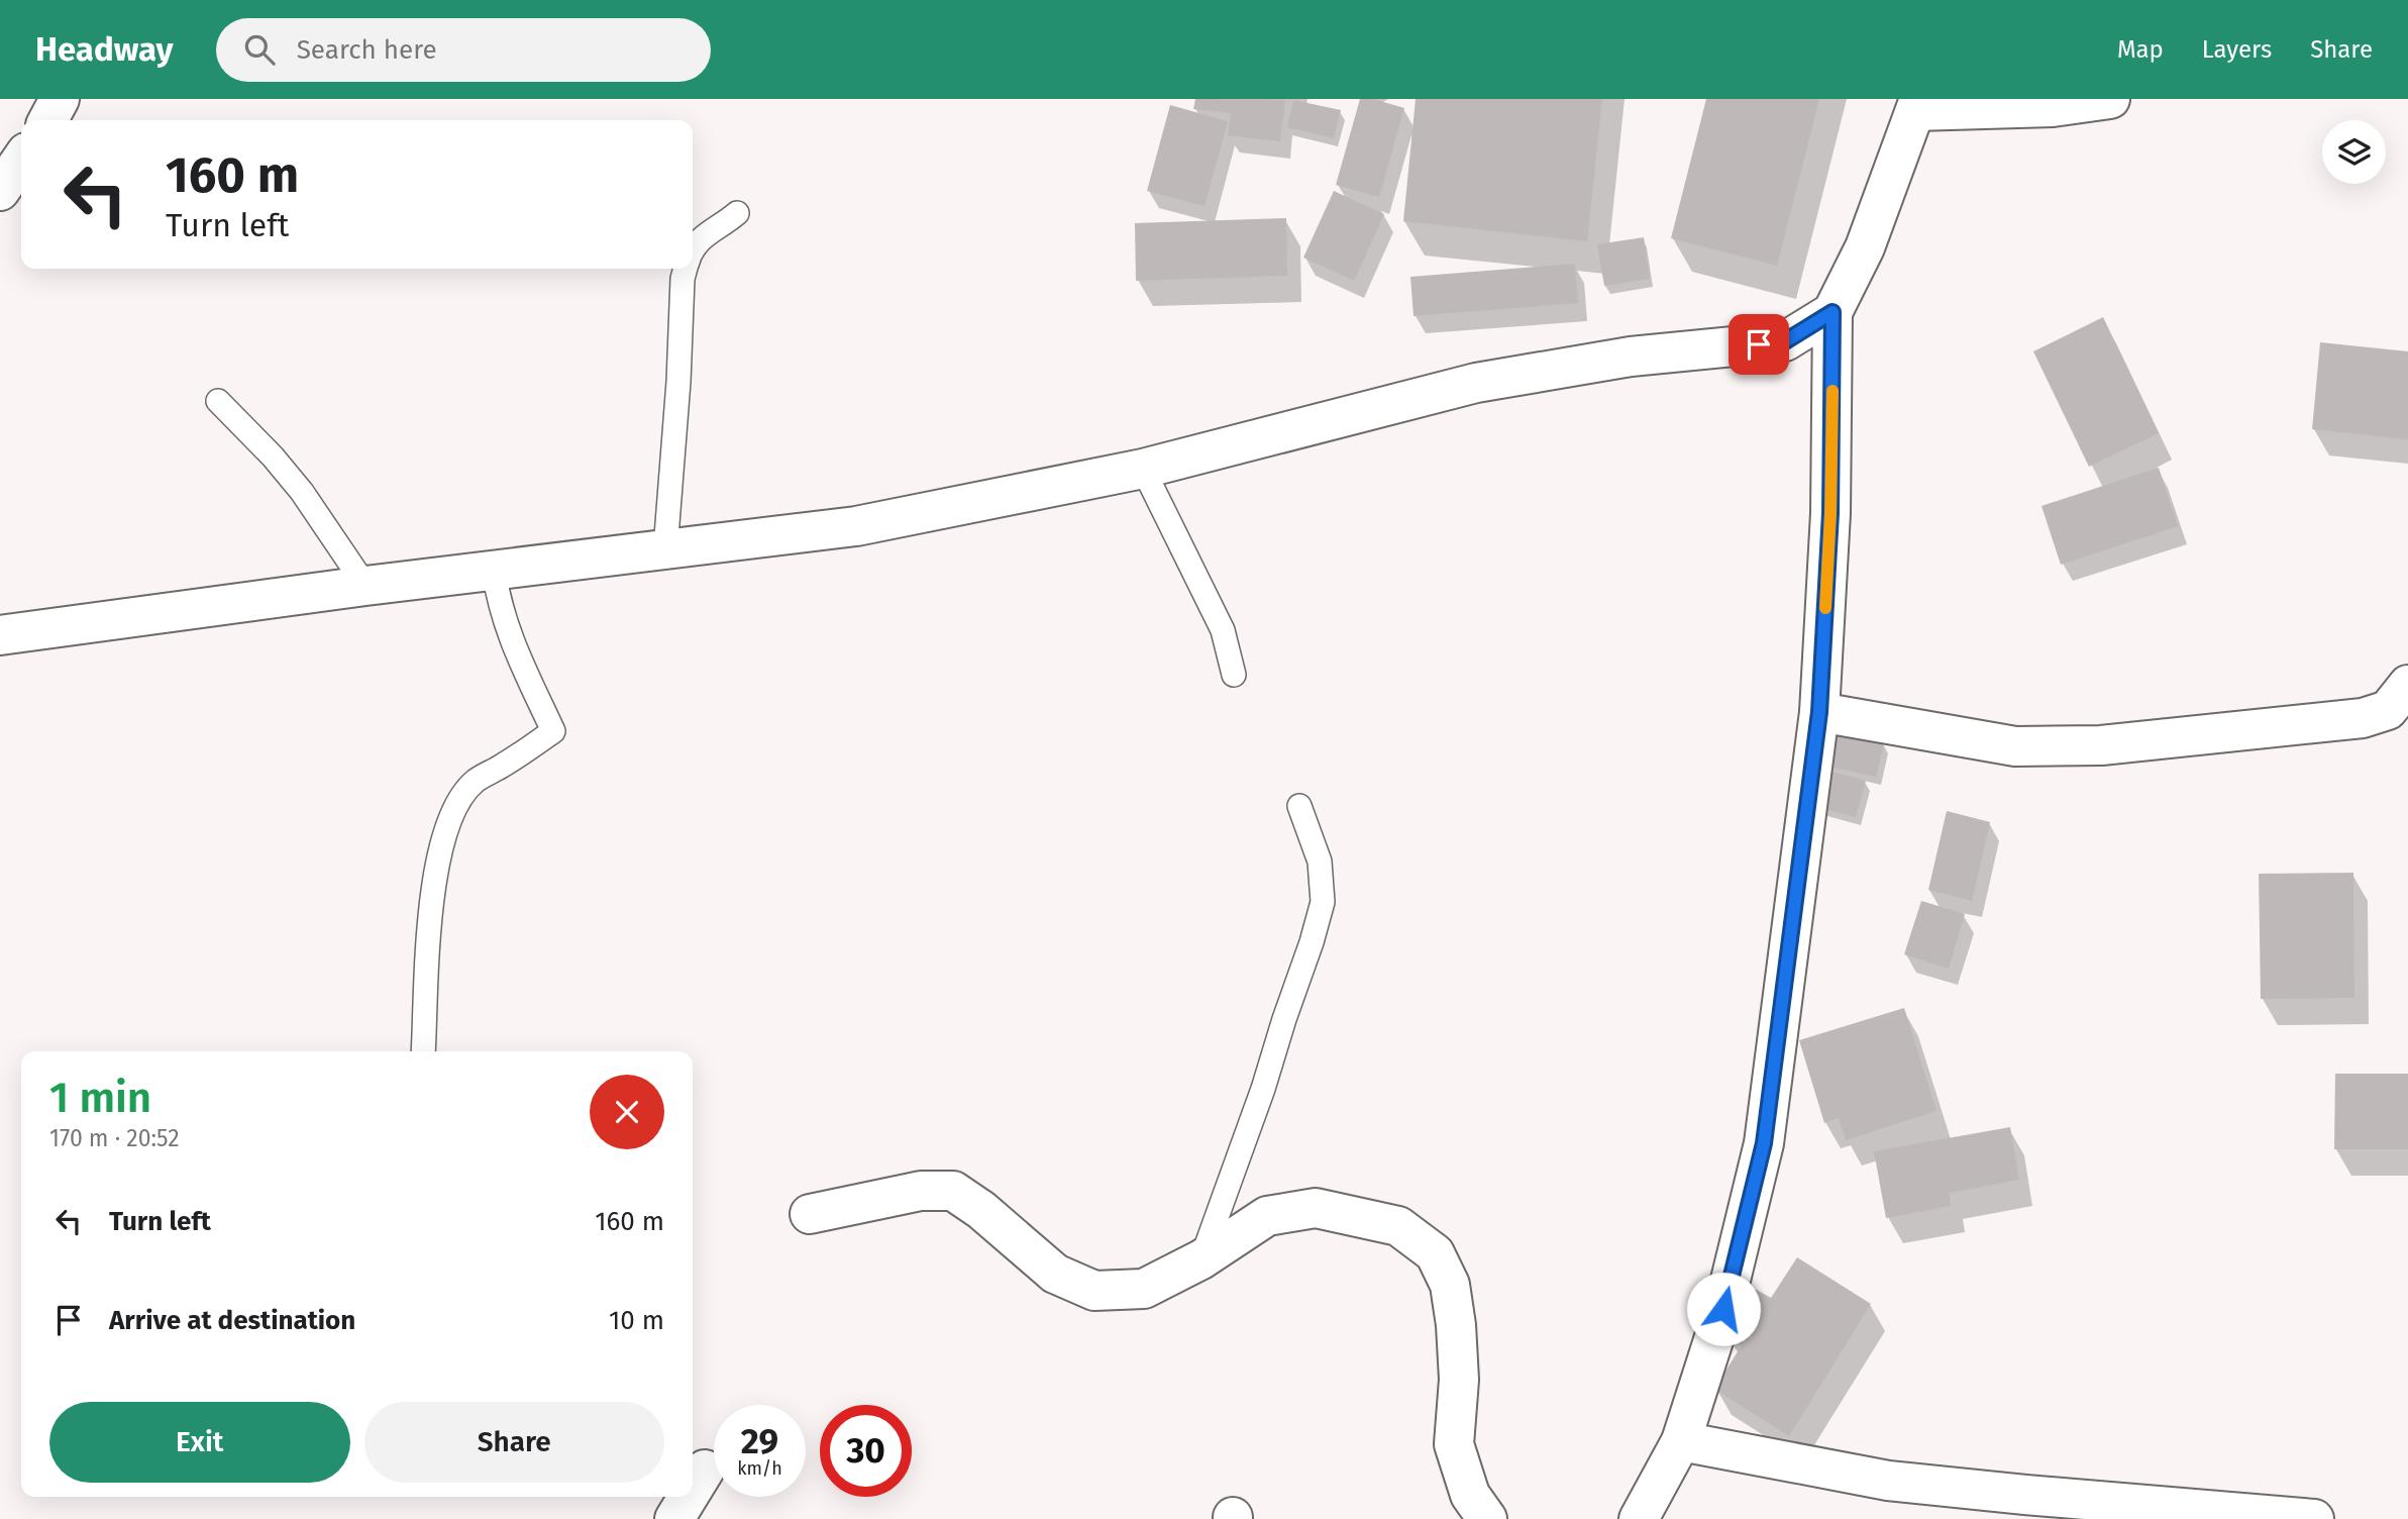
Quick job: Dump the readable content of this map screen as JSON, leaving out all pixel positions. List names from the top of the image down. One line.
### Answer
{"page":{"header":"Headway","search":"Search here","nav":["Map","Layers","Share"],"turn":["160 m","Turn left"],"heading":["1 min","170 m · 20:52"],"list":[{"name":"Turn left","value":"160 m"},{"name":"Arrive at destination","value":"10 m"}],"buttons":["Exit","Share"],"speed":"29 km/h","limit":"30"}}
